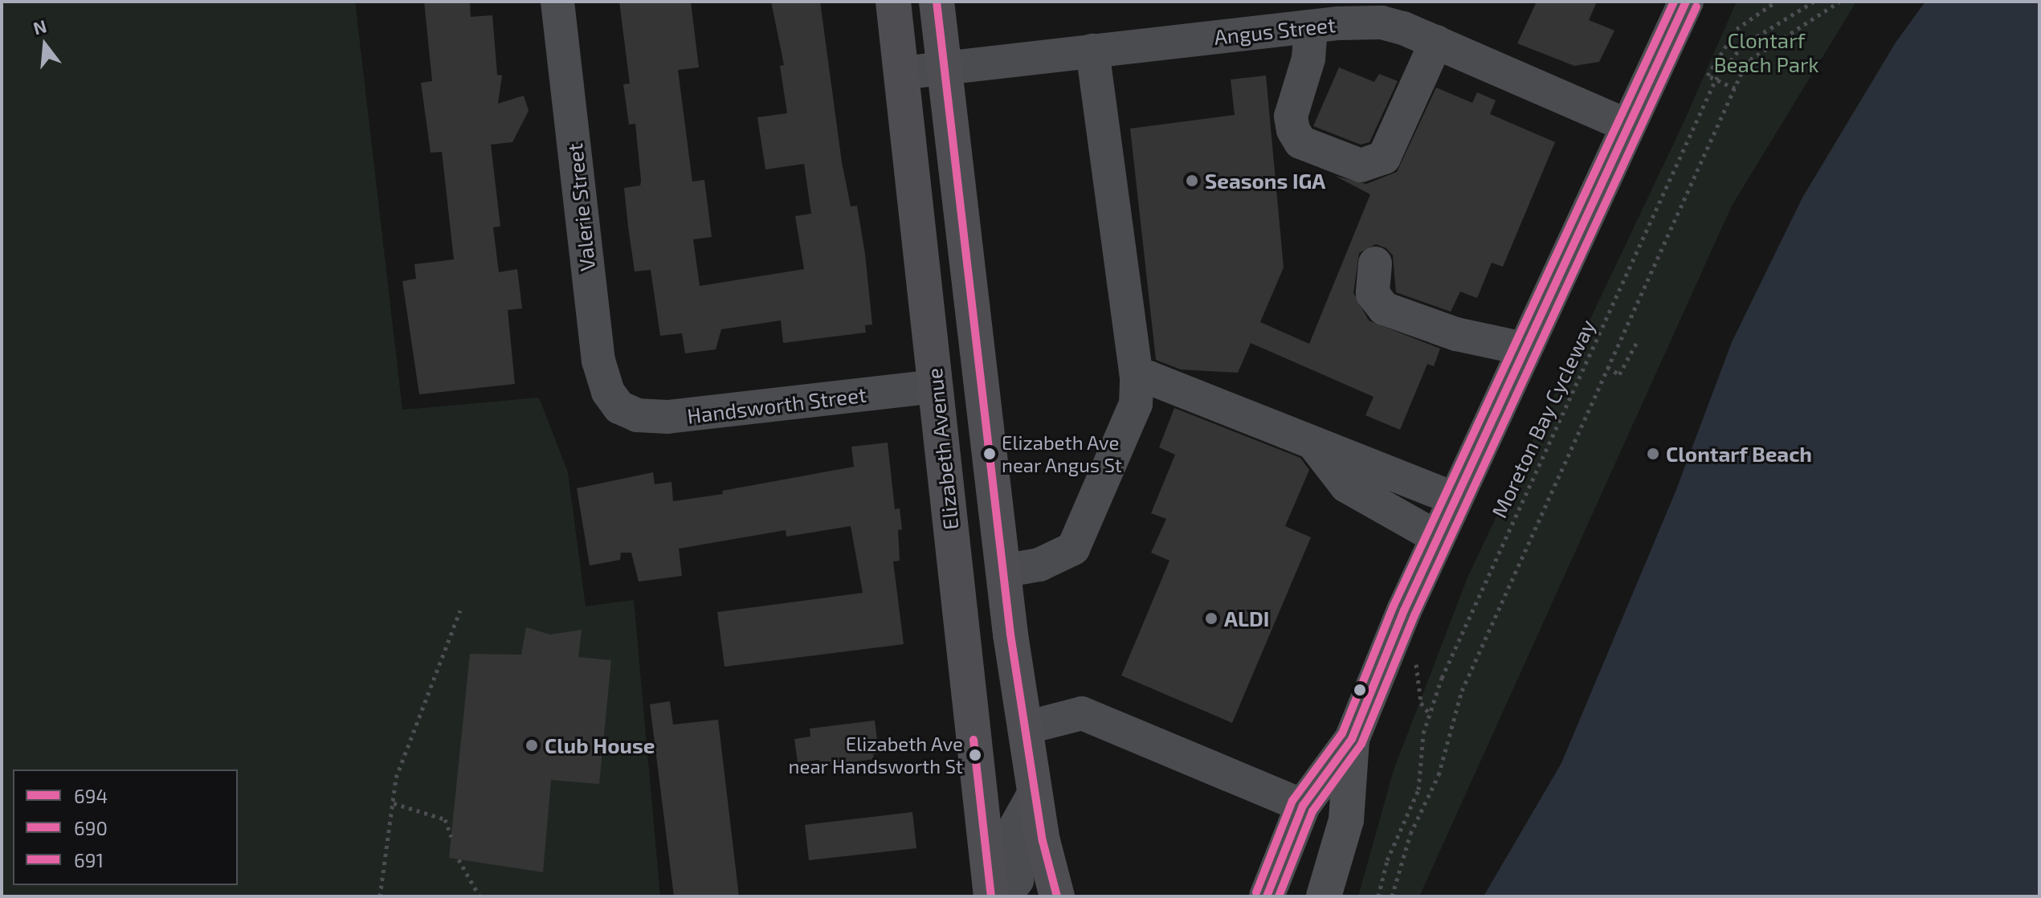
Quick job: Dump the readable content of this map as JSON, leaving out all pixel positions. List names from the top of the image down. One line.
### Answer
{"streets":{"highway":["Elizabeth Avenue"],"street":["Angus Street","Valerie Street","Handsworth Street"],"path":["Moreton Bay Cycleway"]},"crossings":[["Angus Street","Elizabeth Avenue"],["Valerie Street","Handsworth Street"],["Handsworth Street","Elizabeth Avenue"]],"parks":["Clontarf Beach Park"],"places":["Seasons IGA","Elizabeth Ave near Angus St","Clontarf Beach","ALDI","Club House","Elizabeth Ave near Handsworth St"],"lines":["transit line 694","transit line 691","transit line 690"],"legend":["694","690","691"],"north":"top"}
